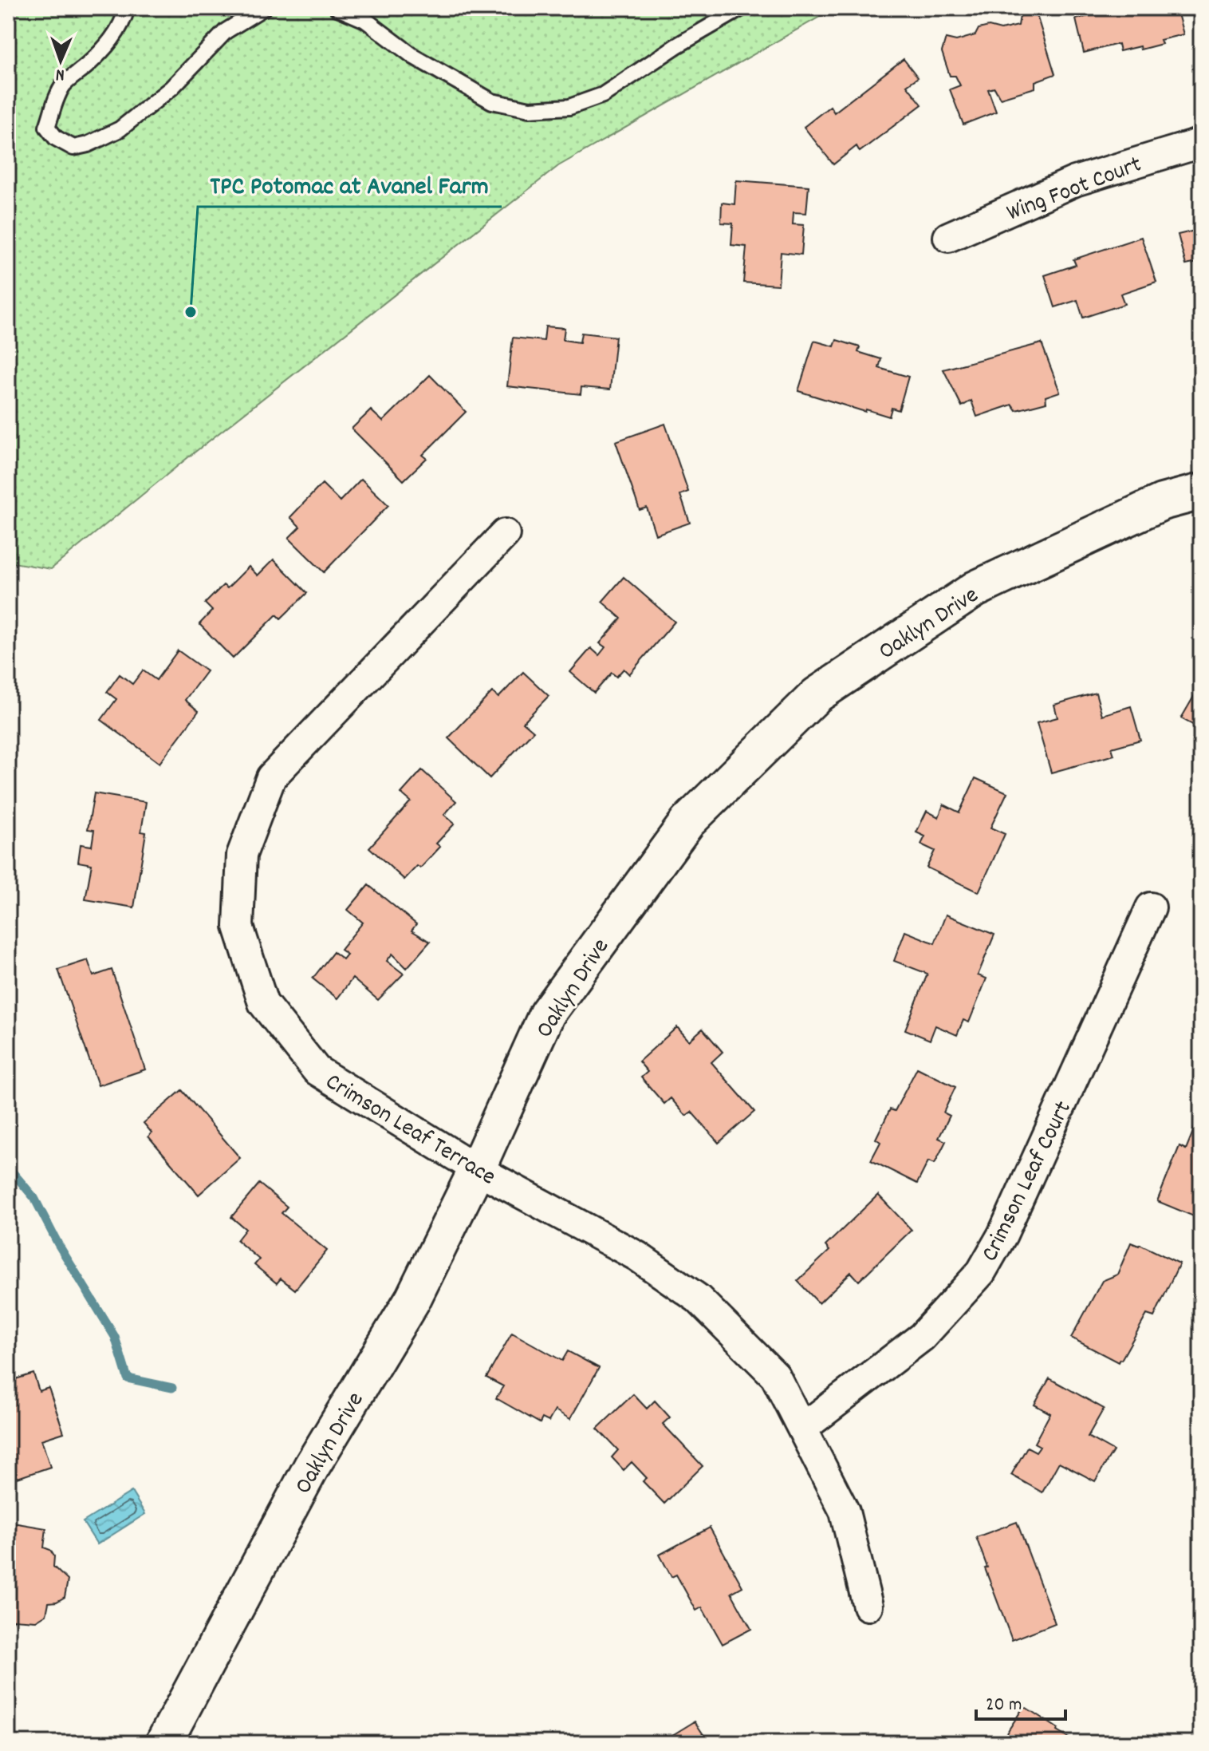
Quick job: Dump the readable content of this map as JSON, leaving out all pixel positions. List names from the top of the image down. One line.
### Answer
{"streets":{"street":["Wing Foot Court","Oaklyn Drive","Crimson Leaf Terrace","Crimson Leaf Court"]},"crossings":[["Oaklyn Drive","Crimson Leaf Terrace"],["Crimson Leaf Terrace","Crimson Leaf Court"]],"places":["TPC Potomac at Avanel Farm"],"scale_bar":"20 m","north":"bottom"}
